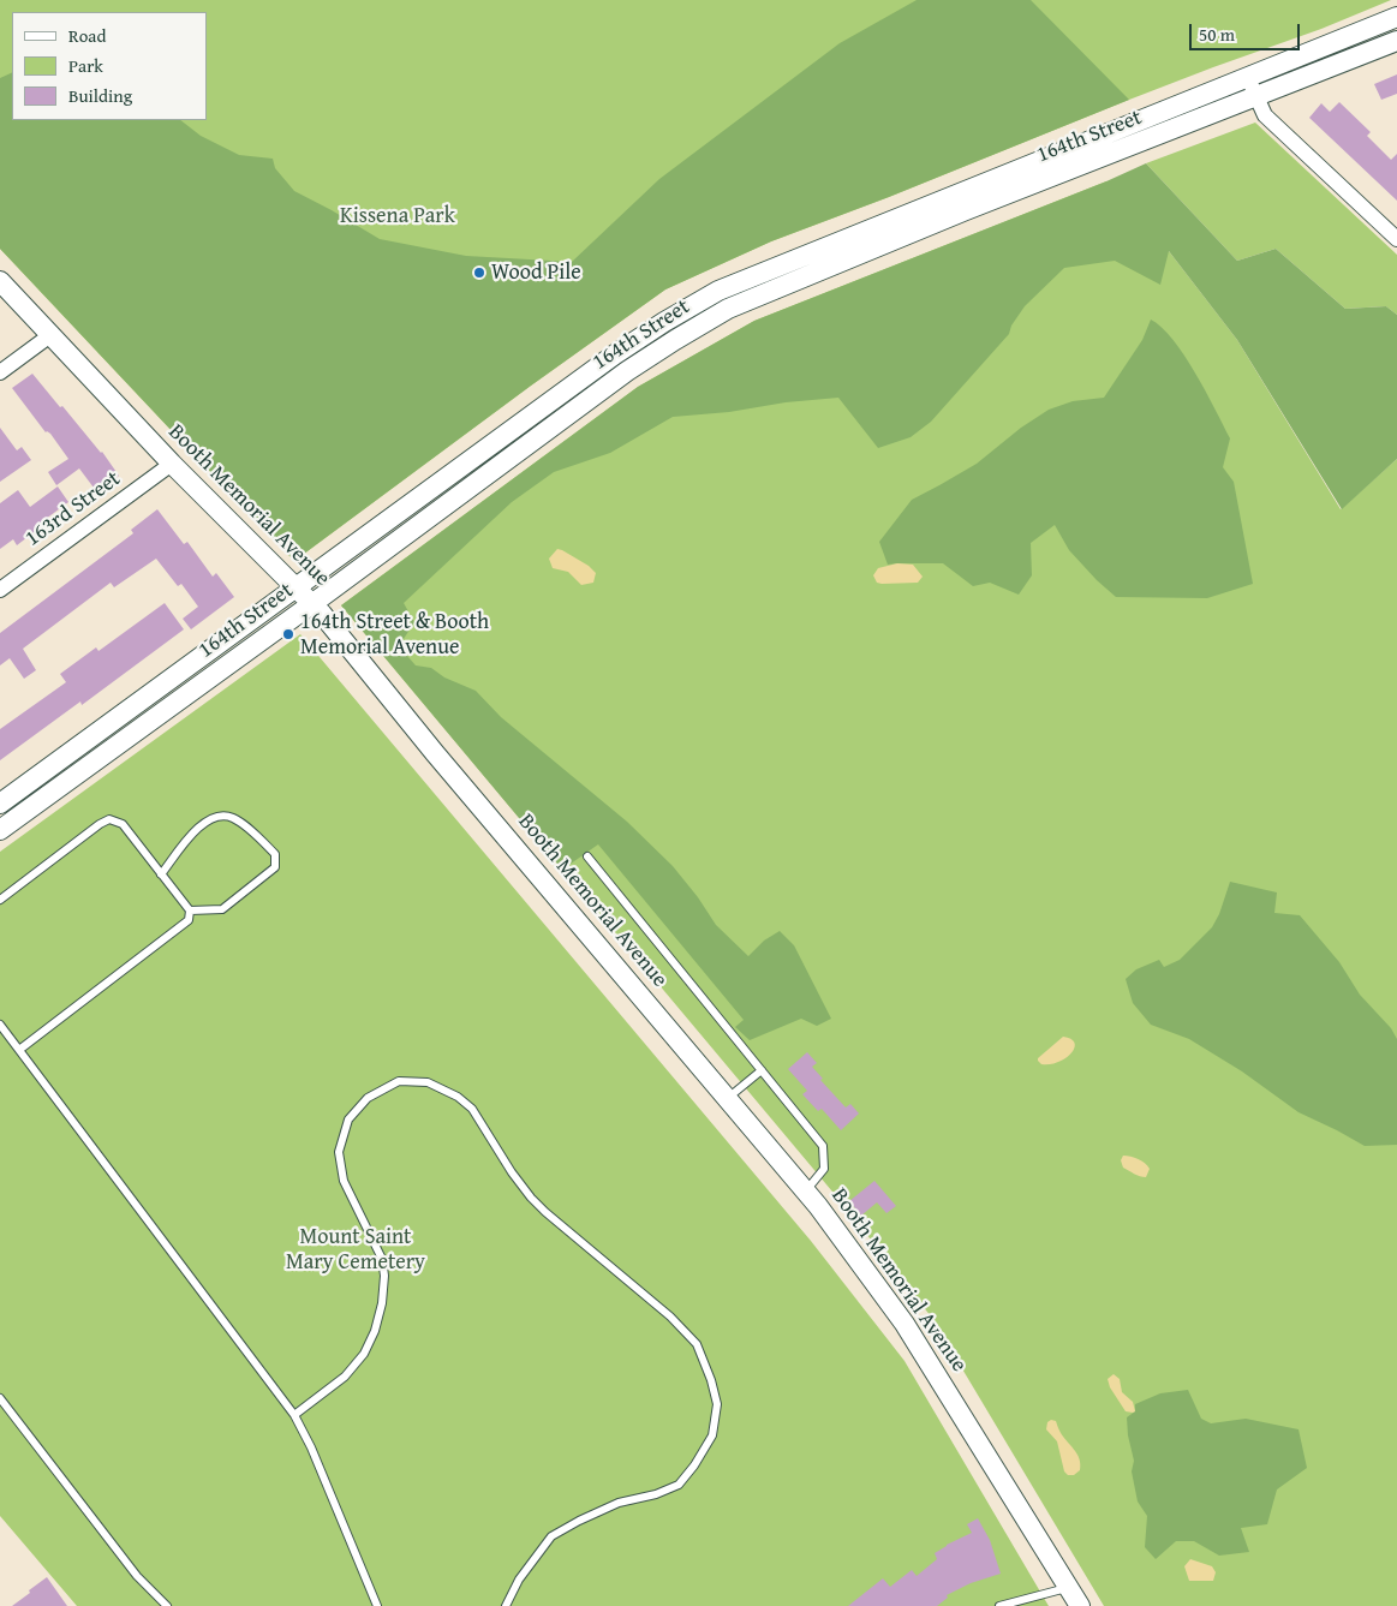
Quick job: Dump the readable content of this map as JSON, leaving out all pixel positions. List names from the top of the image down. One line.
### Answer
{"streets":{"street":["164th Street","Booth Memorial Avenue","163rd Street"]},"crossings":[["164th Street","Booth Memorial Avenue"],["Booth Memorial Avenue","163rd Street"]],"parks":["Kissena Park","Mount Saint Mary Cemetery"],"places":["Wood Pile","164th Street & Booth Memorial Avenue"],"legend":["Road","Park","Building"],"scale_bar":"50 m"}
